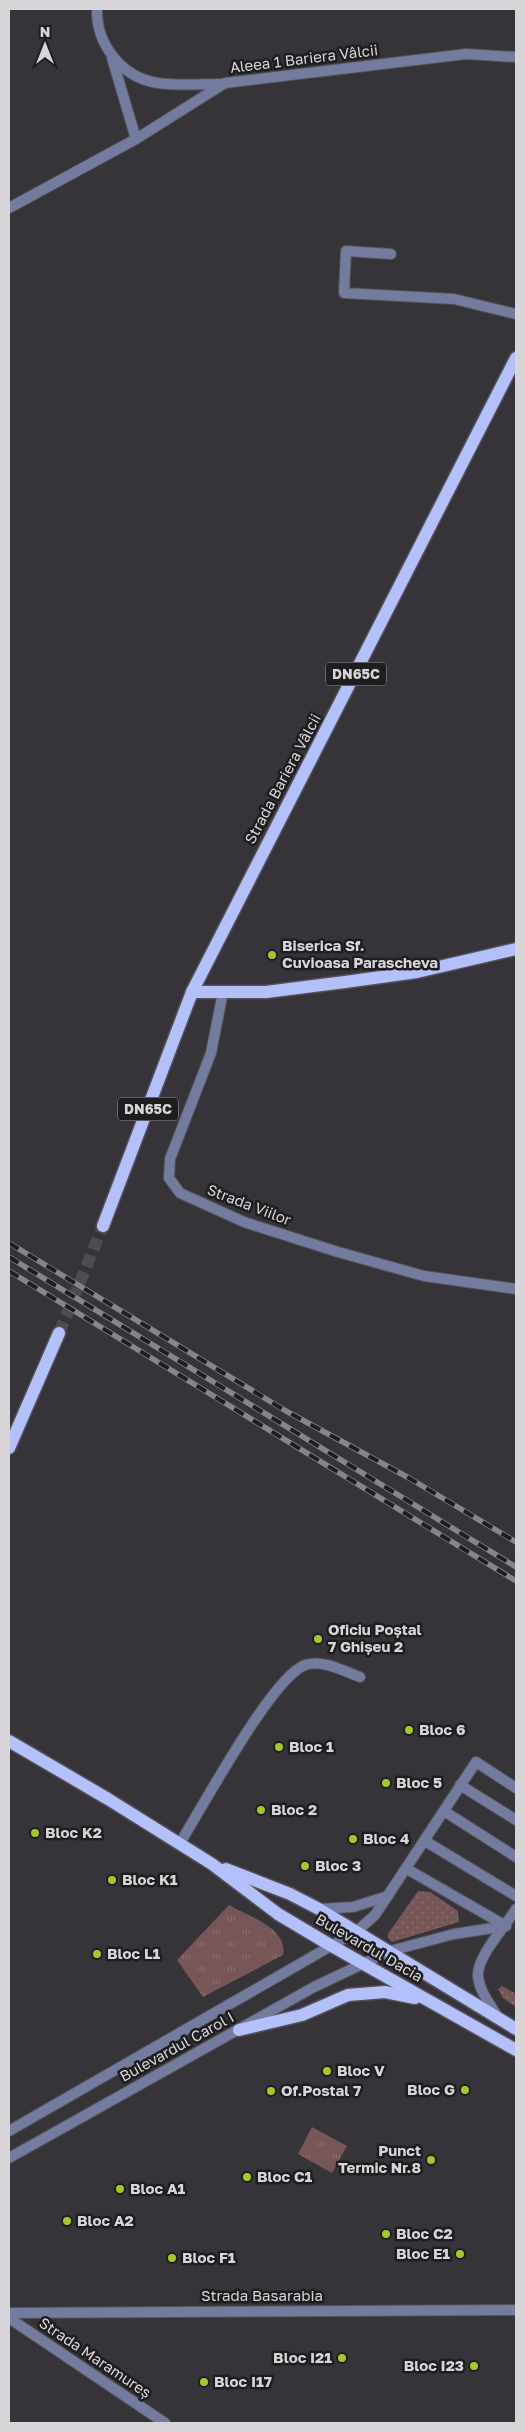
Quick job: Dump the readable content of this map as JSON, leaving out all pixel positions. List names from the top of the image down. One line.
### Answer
{"streets":{"main road":["DN65C","Strada Bariera Vâlcii","Bulevardul Dacia"],"street":["Aleea 1 Bariera Vâlcii","Strada Viilor","Bulevardul Carol I","Strada Basarabia","Strada Maramureș"]},"crossings":[["Bulevardul Dacia","Bulevardul Carol I"]],"places":["Biserica Sf. Cuvioasa Parascheva","Oficiu Poștal 7 Ghișeu 2","Bloc 6","Bloc 1","Bloc 5","Bloc 2","Bloc K2","Bloc 4","Bloc 3","Bloc K1","Bloc L1","Bloc V","Bloc G","Of.Postal 7","Punct Termic Nr.8","Bloc C1","Bloc A1","Bloc A2","Bloc C2","Bloc E1","Bloc F1","Bloc I21","Bloc I23","Bloc I17"],"north":"top"}
